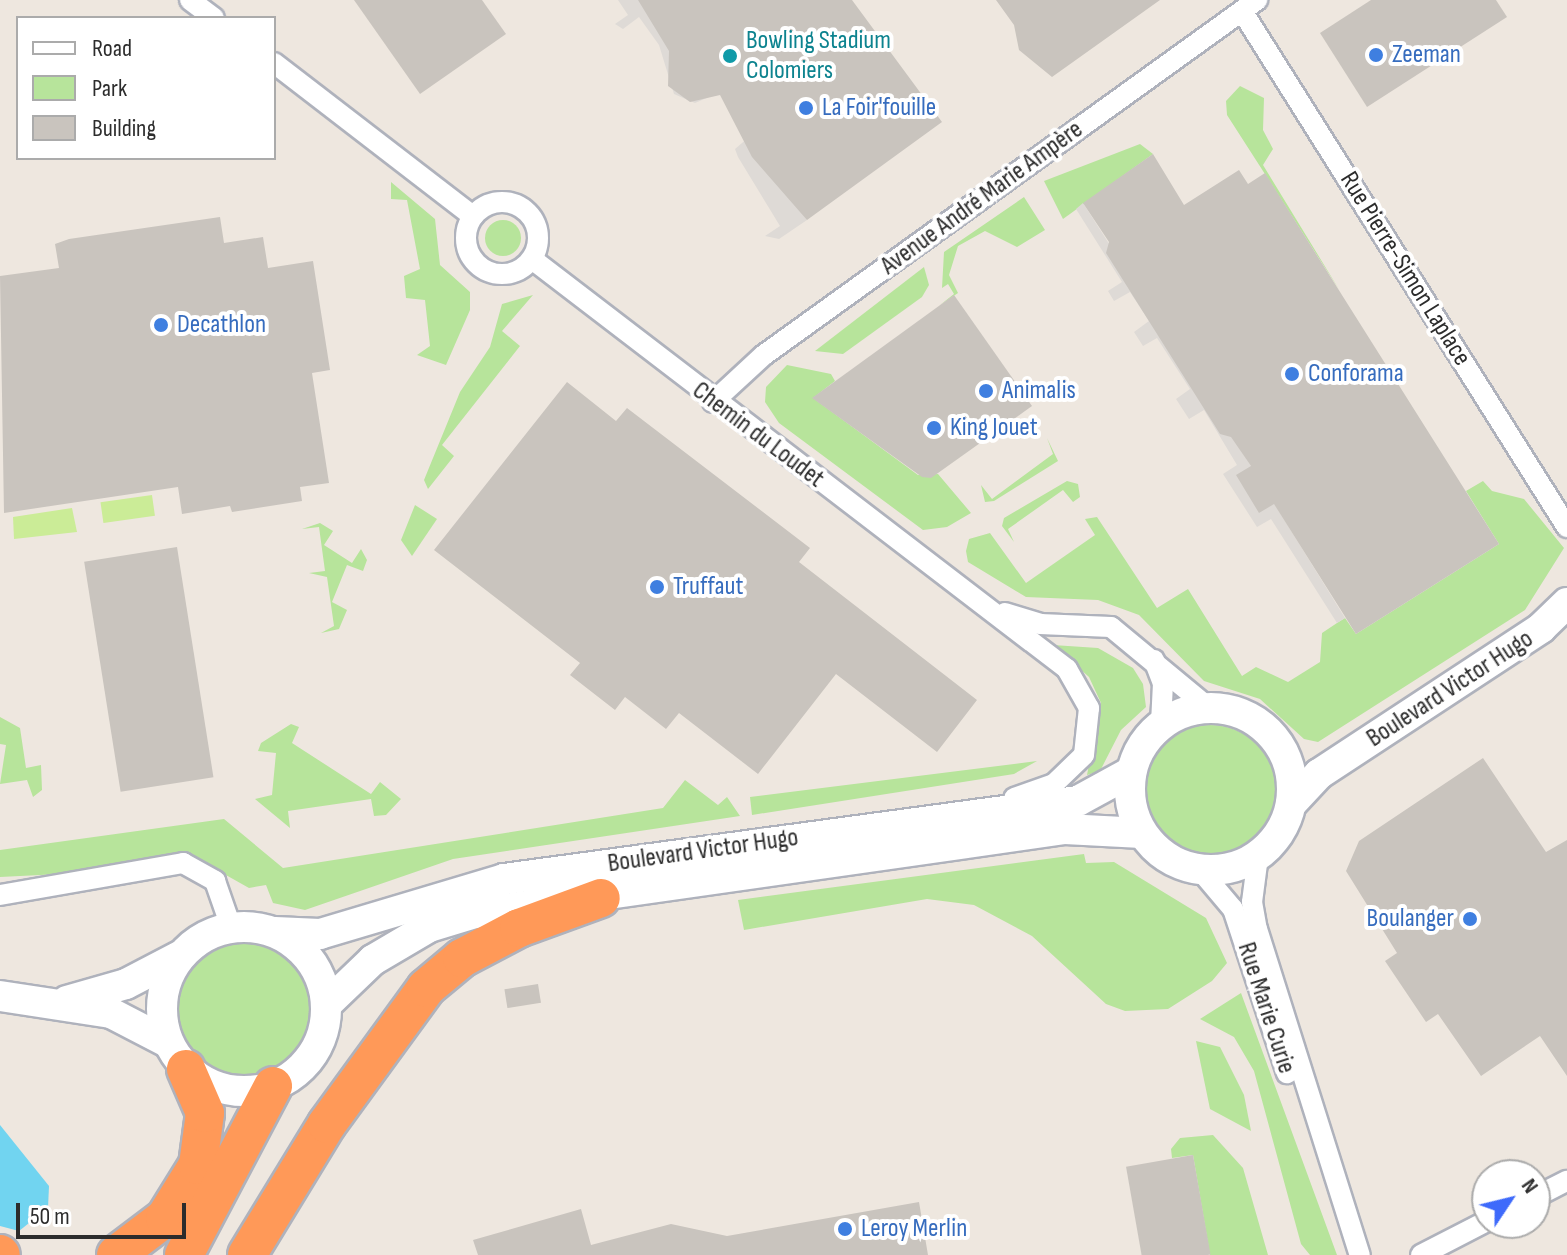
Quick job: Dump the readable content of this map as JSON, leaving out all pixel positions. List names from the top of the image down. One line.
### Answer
{"streets":{"main road":["Boulevard Victor Hugo"],"street":["Avenue André Marie Ampère","Rue Pierre-Simon Laplace","Chemin du Loudet","Rue Marie Curie"]},"crossings":[["Avenue André Marie Ampère","Rue Pierre-Simon Laplace"],["Avenue André Marie Ampère","Chemin du Loudet"],["Chemin du Loudet","Boulevard Victor Hugo"],["Chemin du Loudet","Rue Marie Curie"],["Boulevard Victor Hugo","Rue Marie Curie"]],"places":["Zeeman","Bowling Stadium Colomiers","La Foir'fouille","Decathlon","Conforama","Animalis","King Jouet","Truffaut","Boulanger","Leroy Merlin"],"legend":["Road","Park","Building"],"scale_bar":"50 m","north":"top right"}
